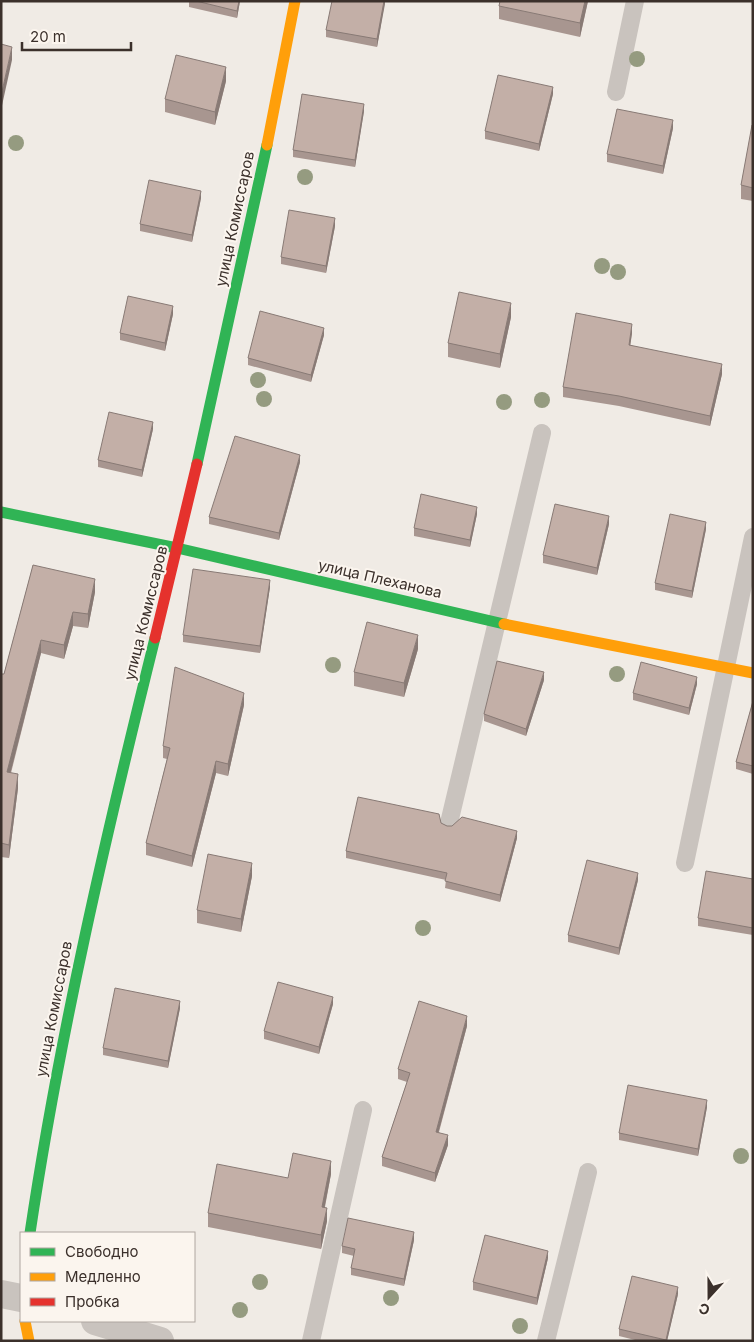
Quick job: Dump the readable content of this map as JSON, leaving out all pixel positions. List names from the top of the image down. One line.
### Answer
{"streets":{"main road":["улица Комиссаров","улица Плеханова"]},"crossings":[["улица Комиссаров","улица Плеханова"]],"legend":["Свободно","Медленно","Пробка"],"scale_bar":"20 m","north":"bottom"}
